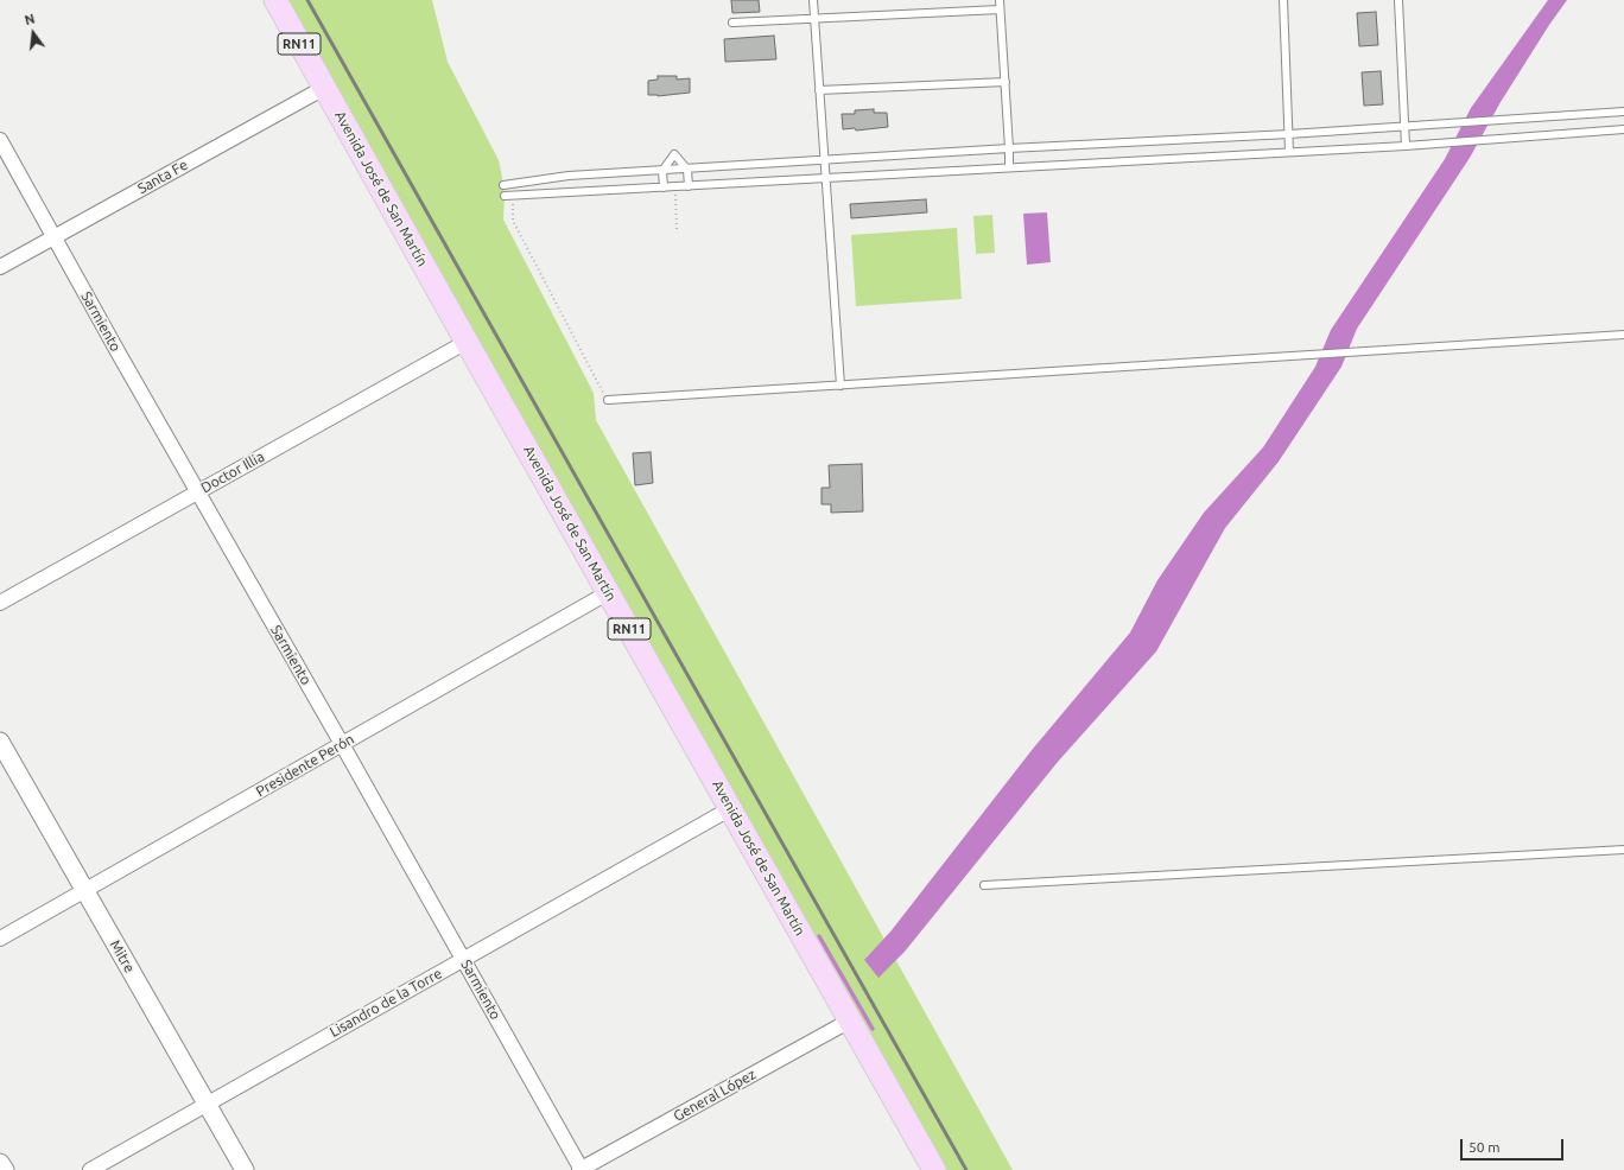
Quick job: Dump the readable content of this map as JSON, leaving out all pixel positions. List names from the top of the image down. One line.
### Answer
{"streets":{"main road":["RN11","Avenida José de San Martín"],"street":["Santa Fe","Sarmiento","Doctor Illia","Presidente Perón","Mitre","Lisandro de la Torre","General López"]},"crossings":[["Santa Fe","Avenida José de San Martín"],["Santa Fe","Sarmiento"],["Avenida José de San Martín","Doctor Illia"],["Avenida José de San Martín","Presidente Perón"],["Avenida José de San Martín","Lisandro de la Torre"],["Avenida José de San Martín","General López"],["Sarmiento","Doctor Illia"],["Sarmiento","Presidente Perón"],["Sarmiento","Lisandro de la Torre"],["Sarmiento","General López"],["Presidente Perón","Mitre"],["Mitre","Lisandro de la Torre"]],"scale_bar":"50 m","north":"top"}
